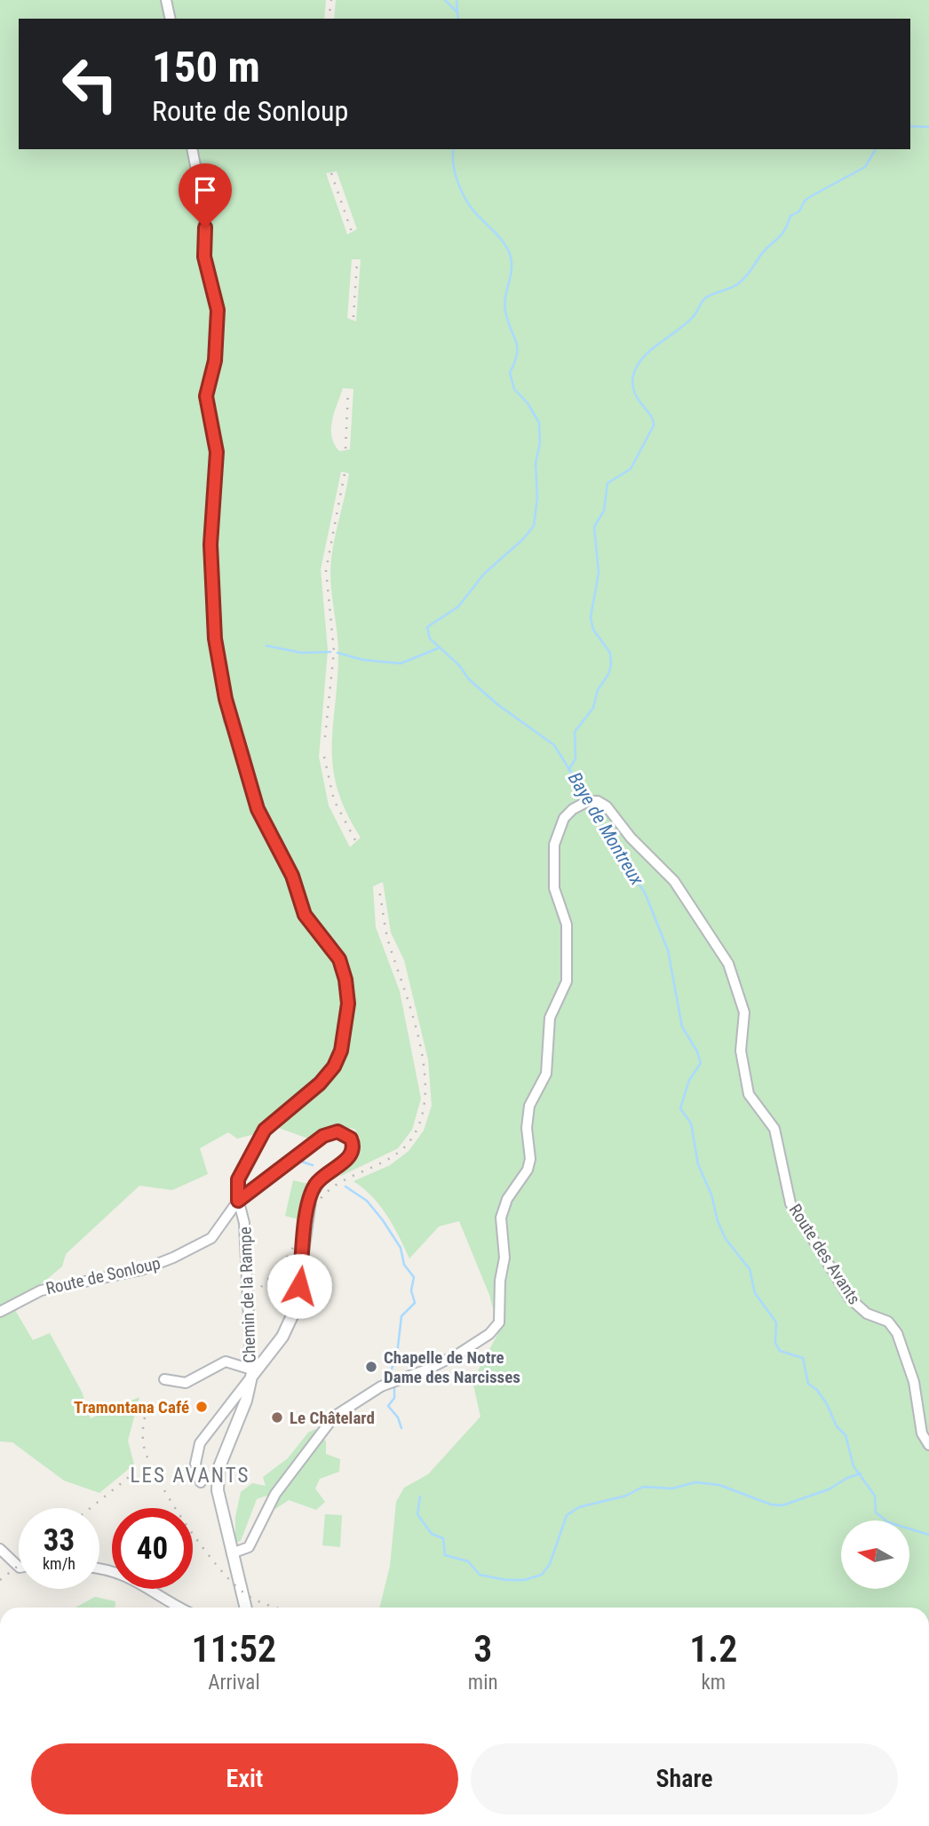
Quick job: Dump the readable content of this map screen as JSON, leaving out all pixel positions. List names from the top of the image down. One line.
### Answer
{"streets":{"street":["Route des Avants","Route de Sonloup","Chemin de la Rampe"]},"crossings":[["Route de Sonloup","Chemin de la Rampe"]],"districts":["LES AVANTS"],"water":["Baye de Montreux"],"places":["Chapelle de Notre Dame des Narcisses","Tramontana Café","Le Châtelard"],"north":"left","page":{"turn":["150 m","Route de Sonloup"],"speed":"33 km/h","limit":"40","eta":["11:52","Arrival","3","min","1.2","km"],"buttons":["Exit","Share"]}}
